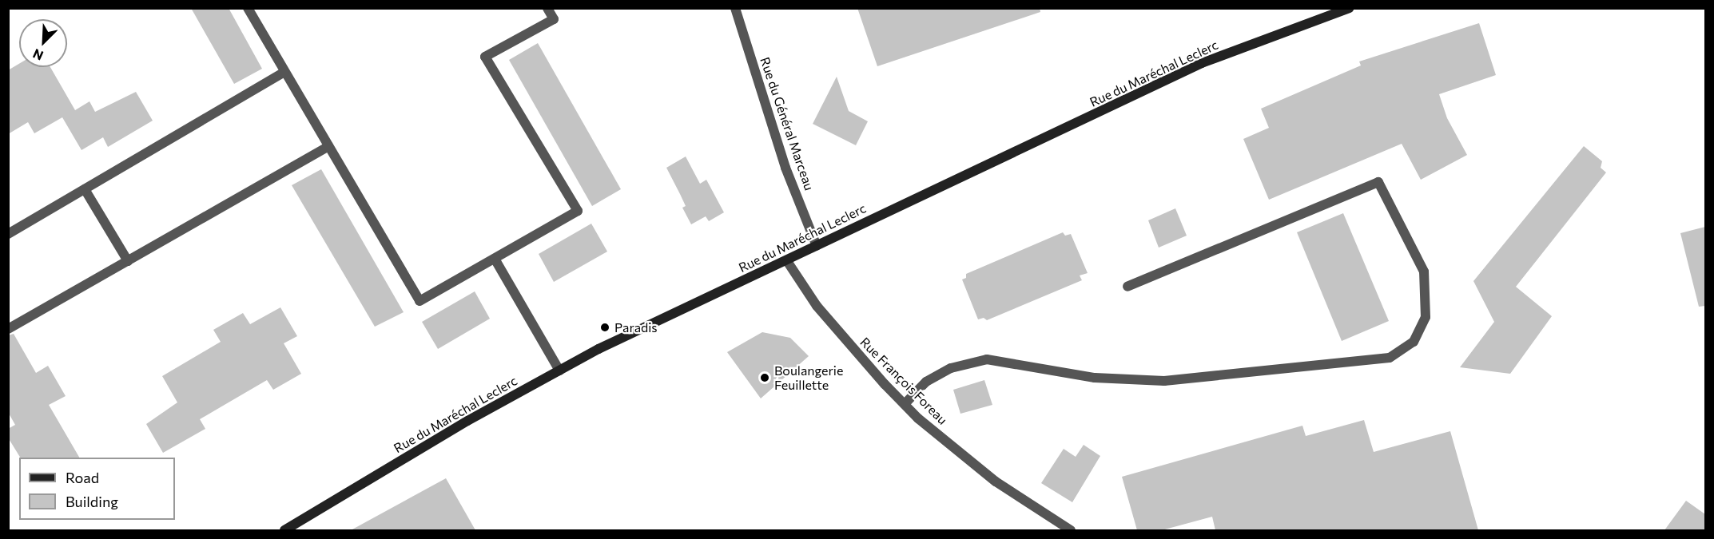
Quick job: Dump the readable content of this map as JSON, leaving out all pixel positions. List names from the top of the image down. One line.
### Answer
{"streets":{"main road":["Rue du Maréchal Leclerc"],"street":["Rue du Général Marceau","Rue François Foreau"]},"crossings":[["Rue du Maréchal Leclerc","Rue du Général Marceau"],["Rue du Maréchal Leclerc","Rue François Foreau"]],"places":["Paradis","Boulangerie Feuillette"],"legend":["Road","Building"],"north":"bottom left"}
